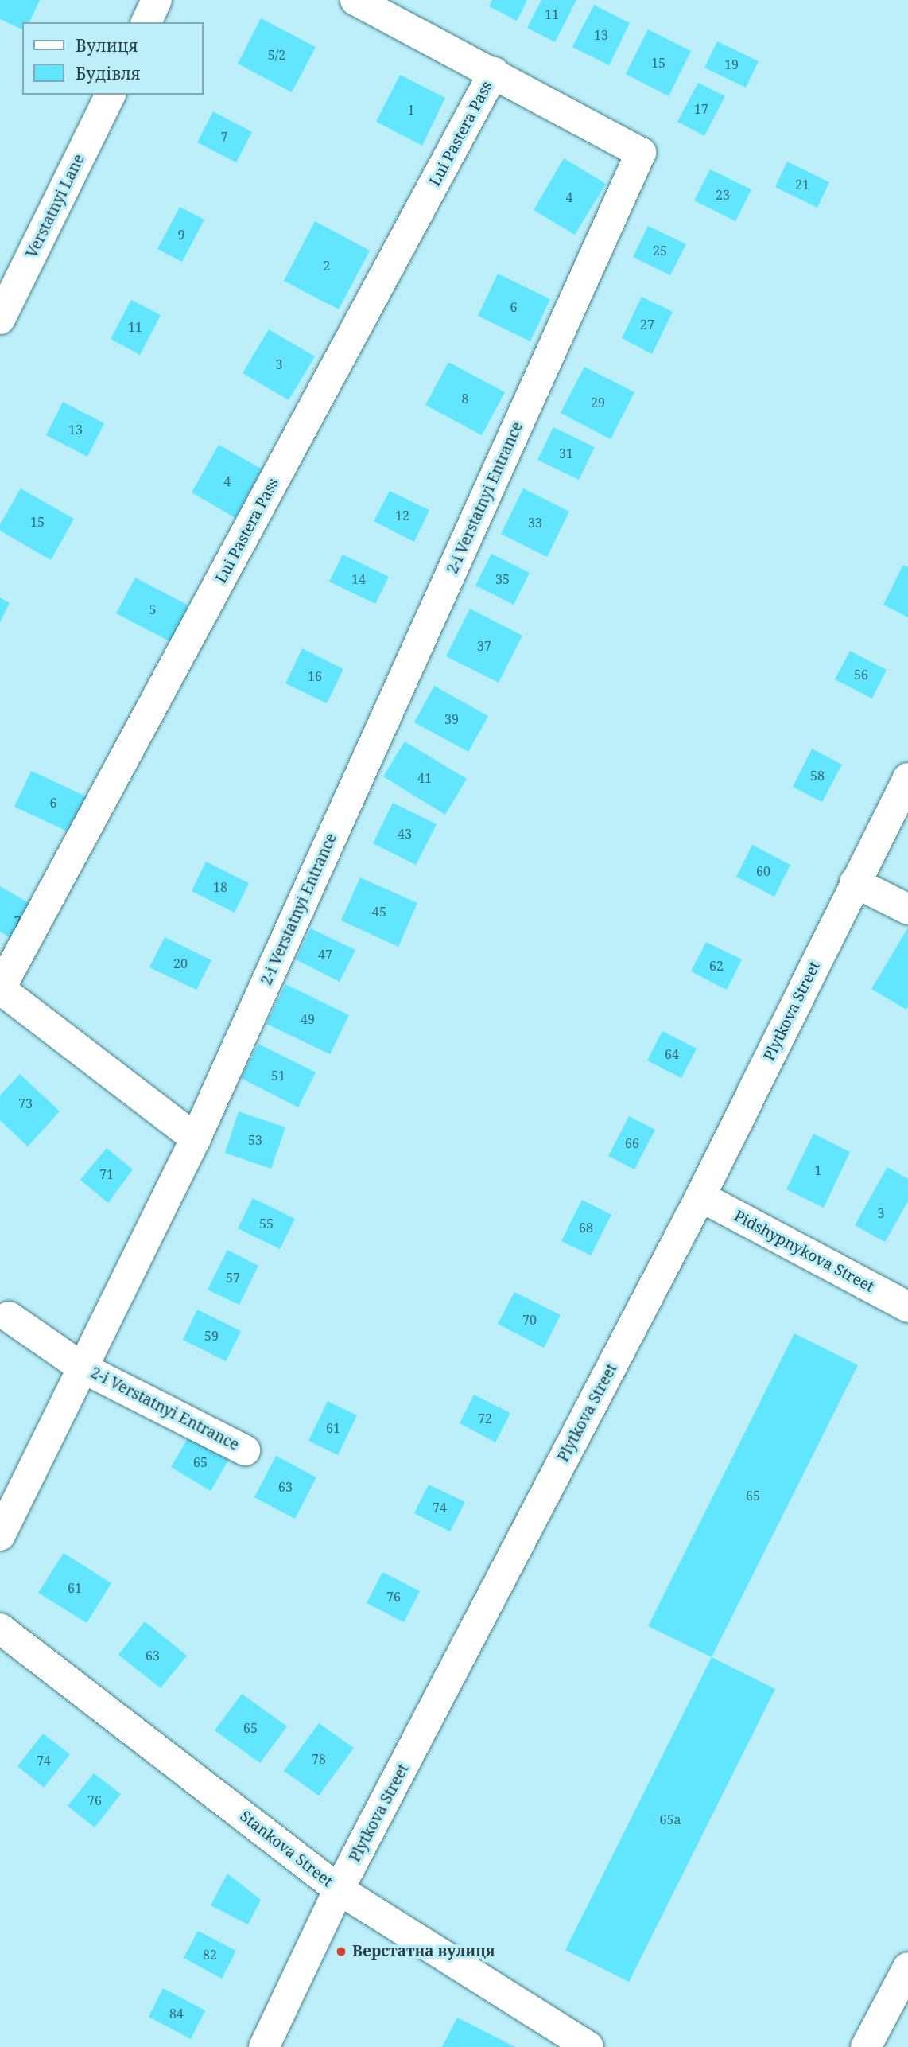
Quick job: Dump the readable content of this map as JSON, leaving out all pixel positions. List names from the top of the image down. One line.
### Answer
{"streets":{"street":["Lui Pastera Pass","Verstatnyi Lane","2-i Verstatnyi Entrance","Plytkova Street","Pidshypnykova Street","Stankova Street"]},"crossings":[["Lui Pastera Pass","2-i Verstatnyi Entrance"],["Plytkova Street","Pidshypnykova Street"],["Plytkova Street","Stankova Street"]],"places":["Верстатна вулиця"],"house_numbers":["11","13","5/2","15","19","17","1","7","21","23","4","9","25","2","6","27","11","3","8","29","13","31","4","12","15","33","14","35","5","37","56","16","39","58","41","6","43","60","18","45","7","47","20","62","49","64","51","73","53","66","1","71","3","55","68","57","70","59","72","61","65","63","65","74","61","76","63","65","78","74","76","65а","82","84"],"legend":["Вулиця","Будівля"]}
